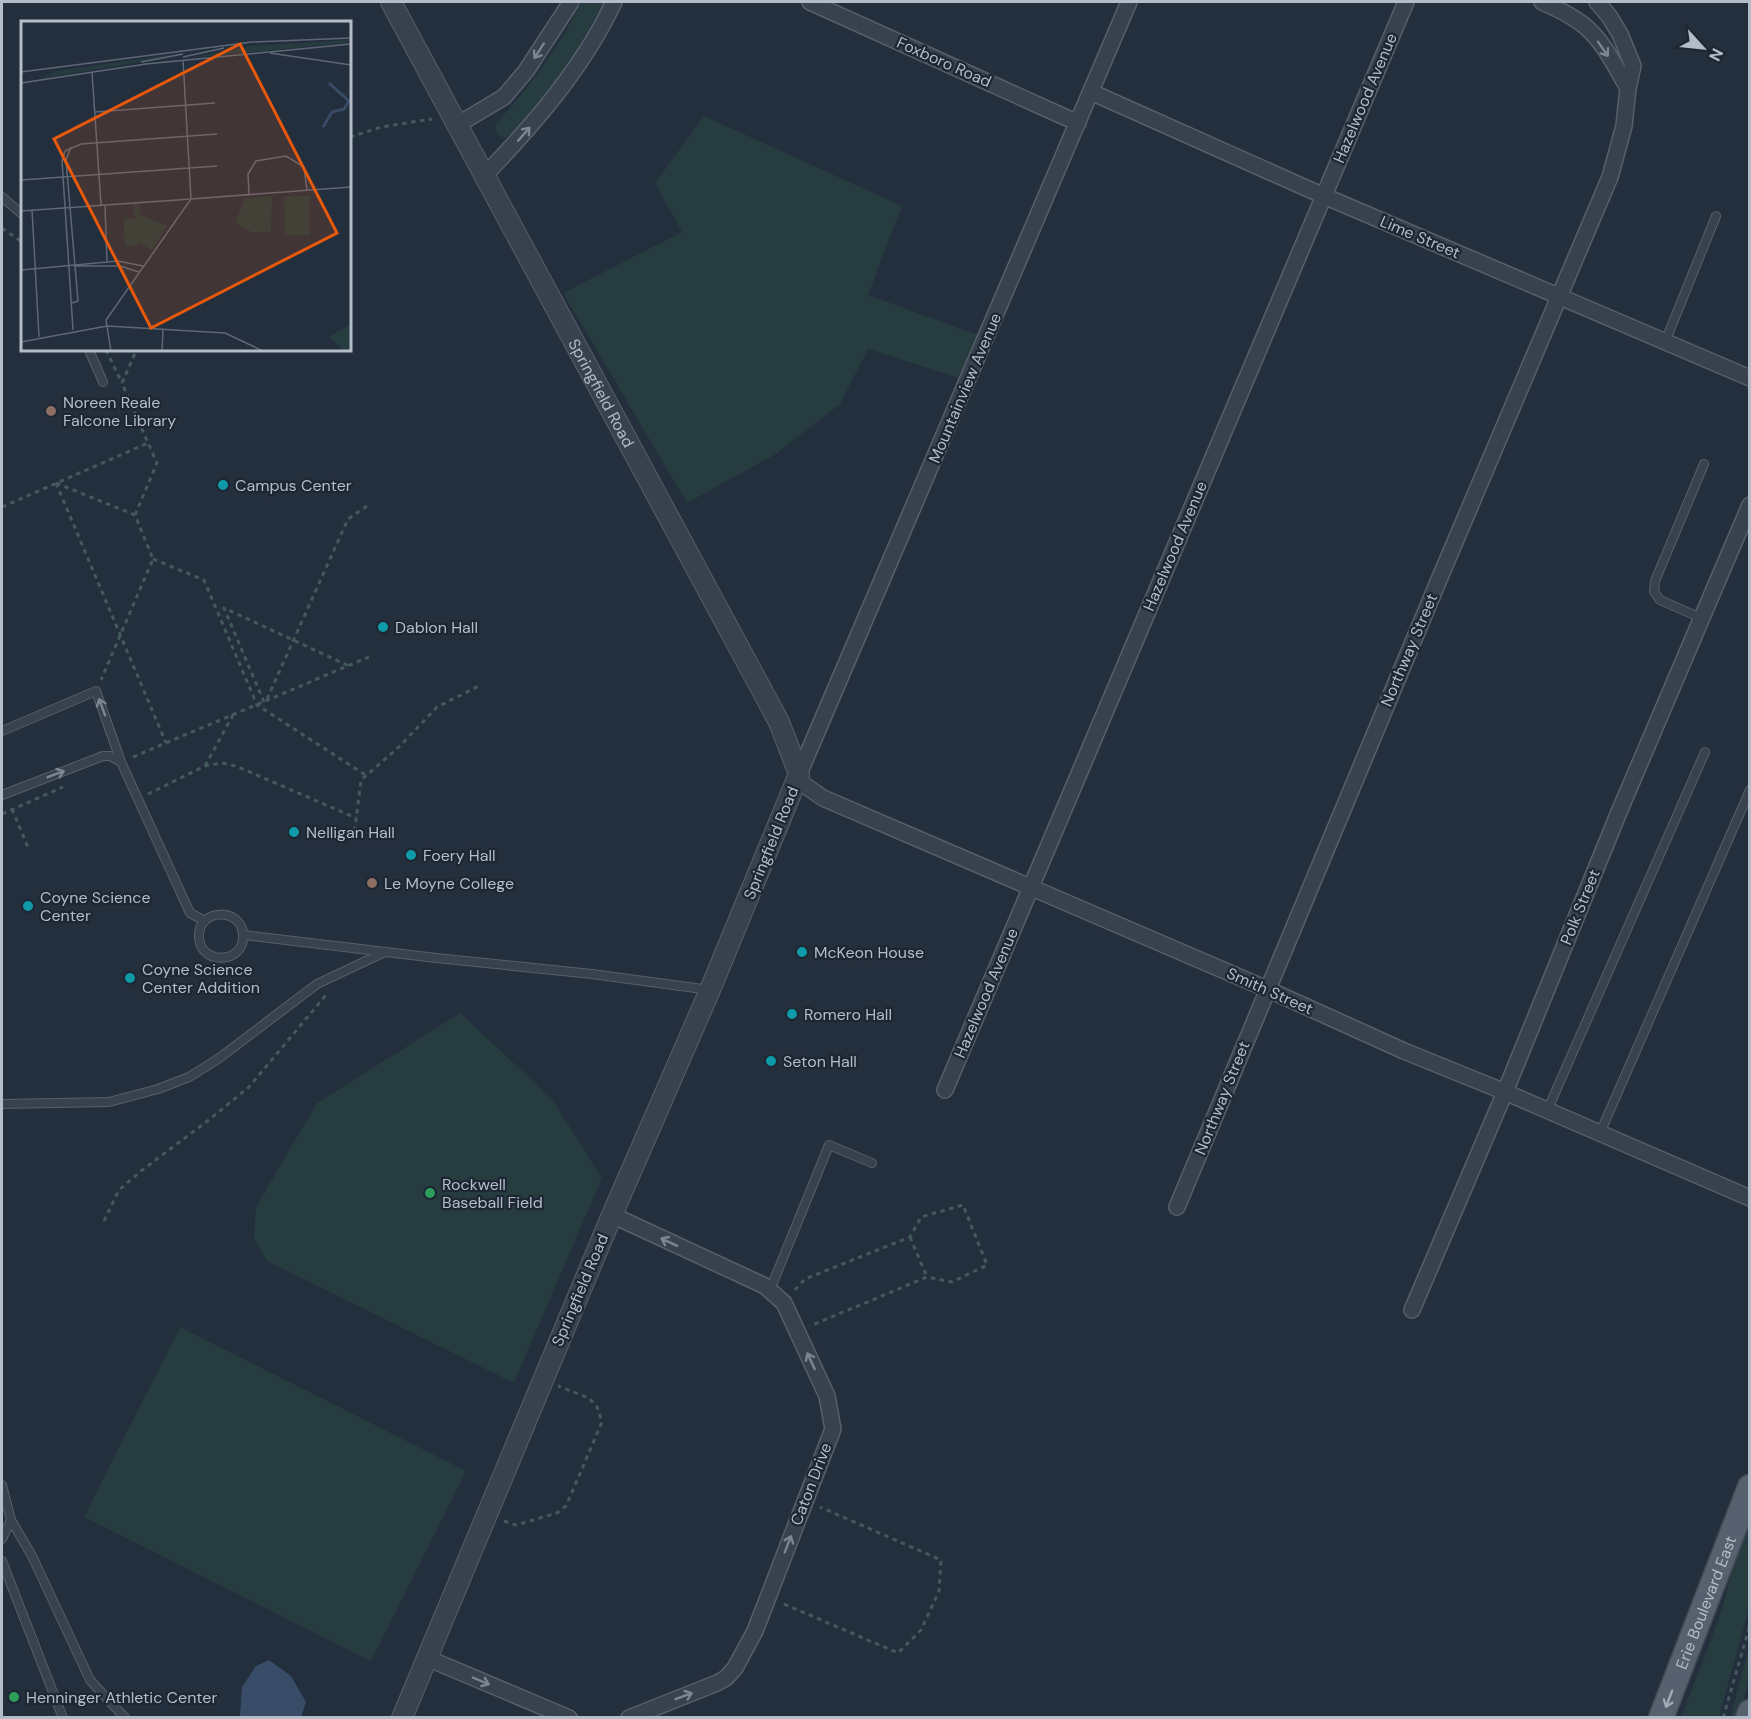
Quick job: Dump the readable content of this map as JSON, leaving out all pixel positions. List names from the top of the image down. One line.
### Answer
{"streets":{"main road":["Erie Boulevard East"],"street":["Foxboro Road","Hazelwood Avenue","Lime Street","Mountainview Avenue","Springfield Road","Northway Street","Polk Street","Smith Street","Caton Drive"]},"crossings":[["Foxboro Road","Mountainview Avenue"],["Hazelwood Avenue","Lime Street"],["Hazelwood Avenue","Smith Street"],["Lime Street","Mountainview Avenue"],["Lime Street","Northway Street"],["Mountainview Avenue","Springfield Road"],["Mountainview Avenue","Smith Street"],["Springfield Road","Smith Street"],["Springfield Road","Caton Drive"],["Northway Street","Smith Street"],["Polk Street","Smith Street"]],"one_way":["Erie Boulevard East"],"places":["Noreen Reale Falcone Library","Campus Center","Dablon Hall","Nelligan Hall","Foery Hall","Le Moyne College","Coyne Science Center","McKeon House","Coyne Science Center Addition","Romero Hall","Seton Hall","Rockwell Baseball Field","Henninger Athletic Center"],"north":"bottom right"}
